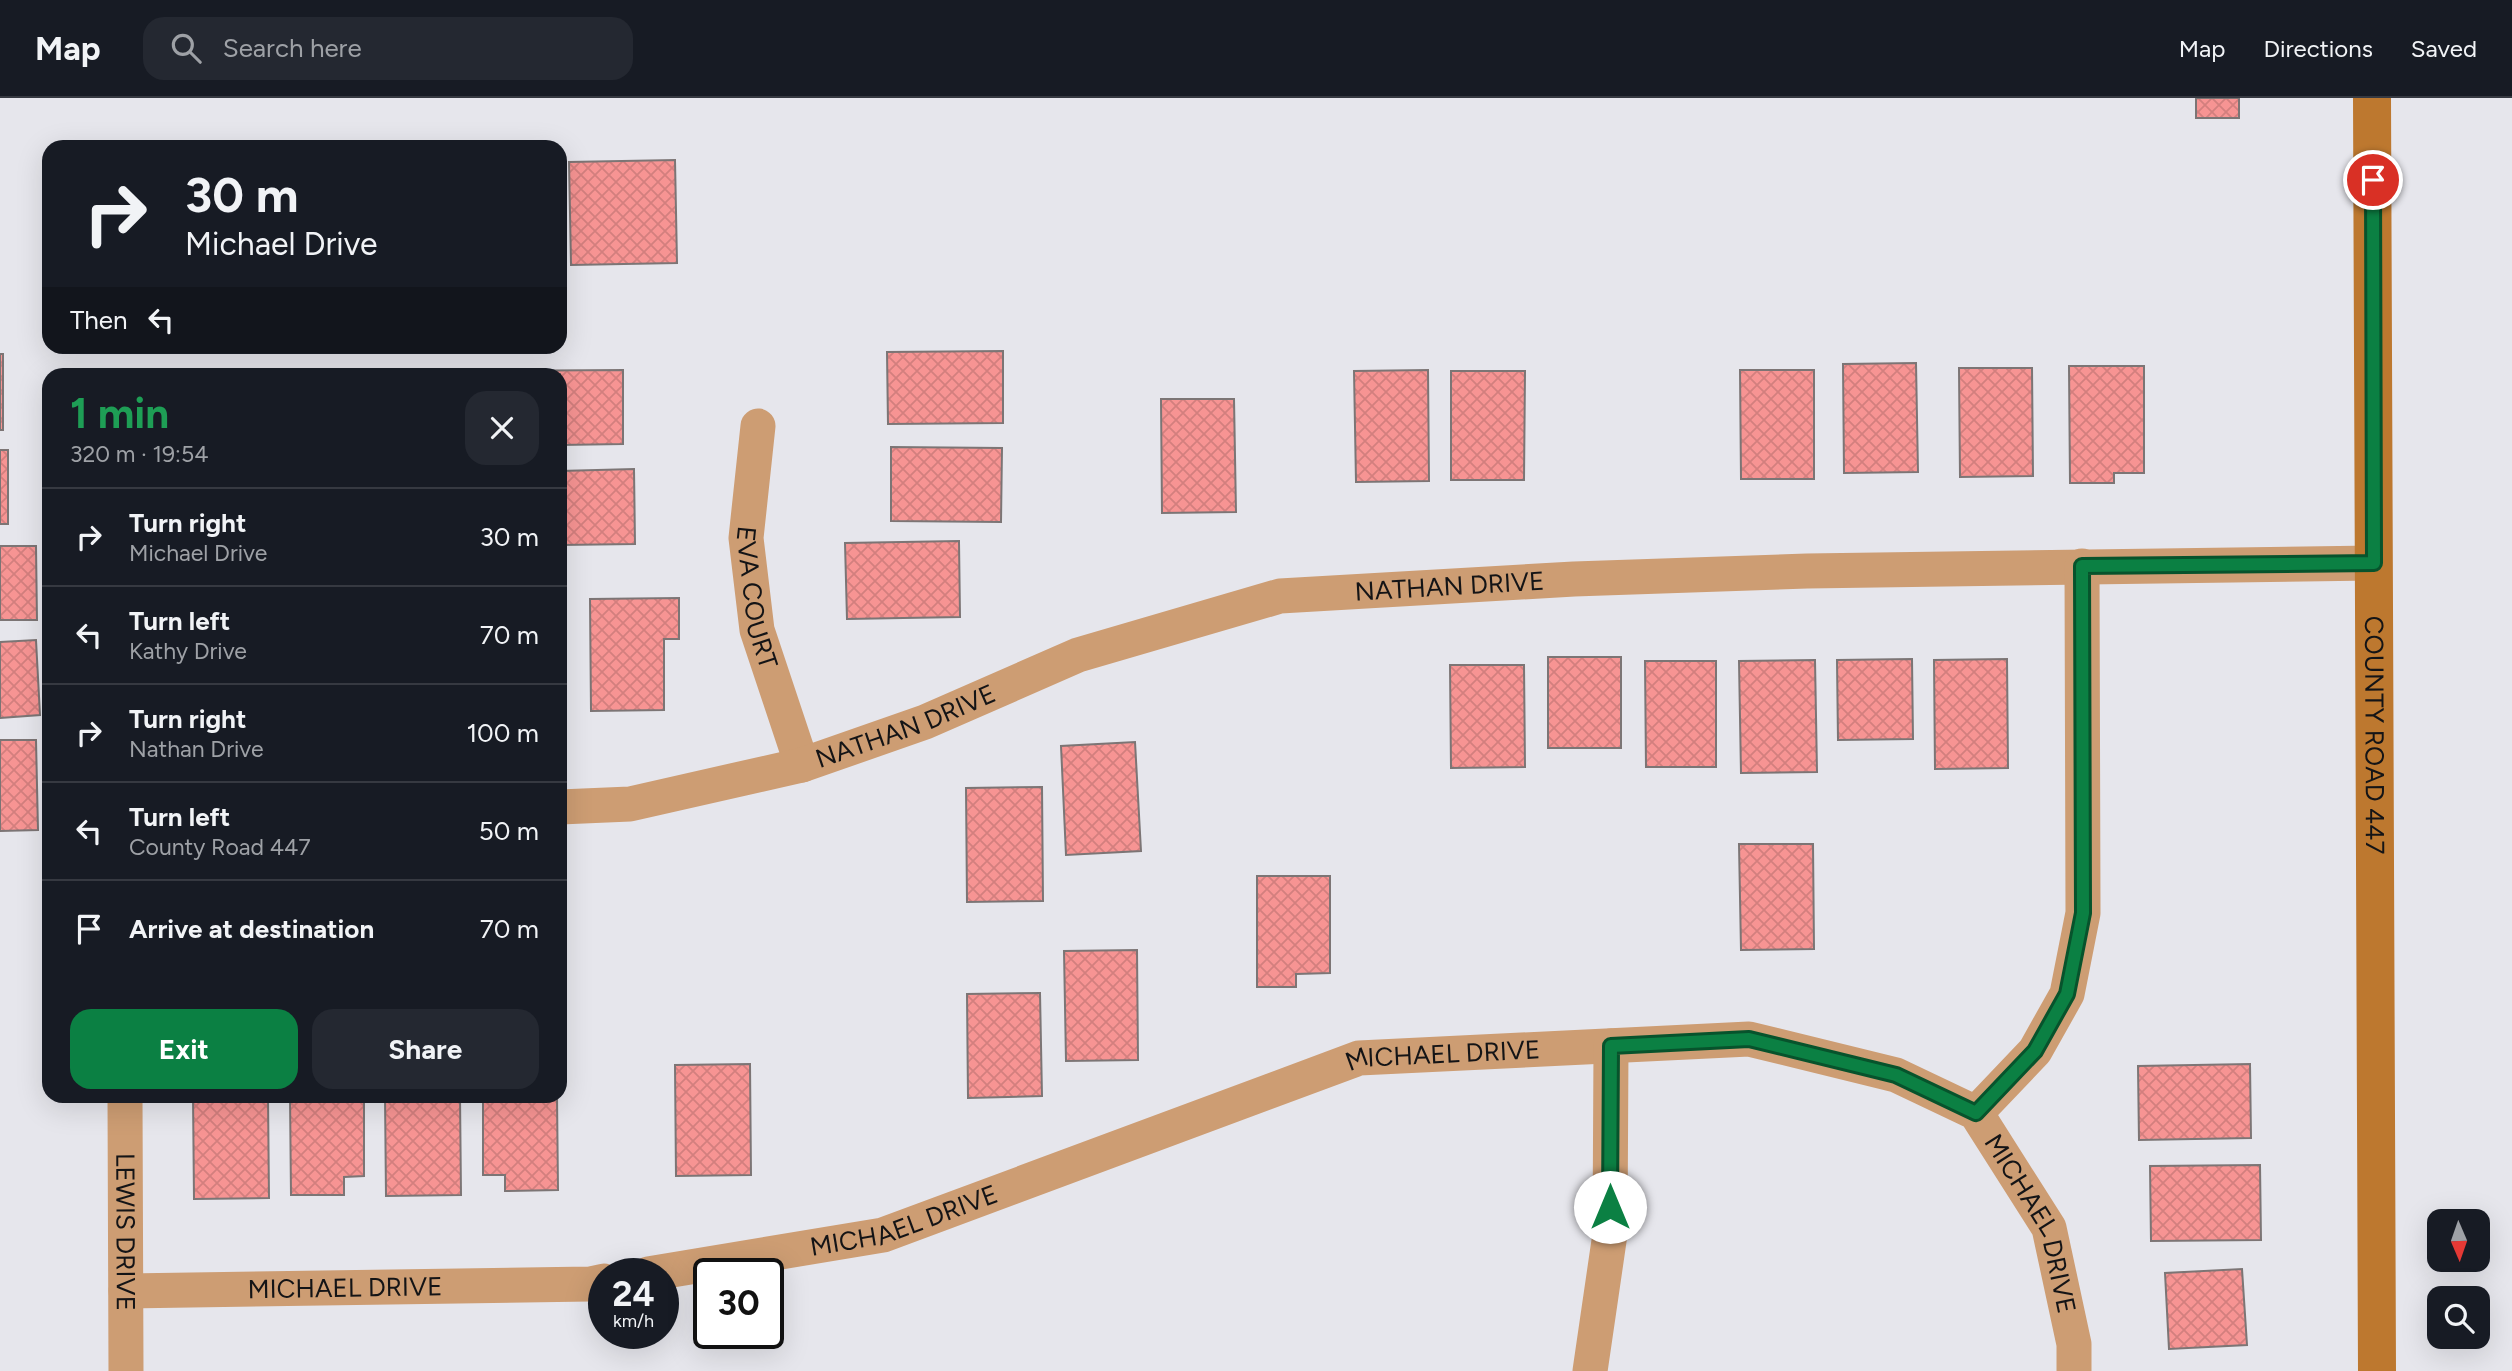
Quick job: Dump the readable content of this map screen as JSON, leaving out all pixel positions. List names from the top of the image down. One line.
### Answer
{"streets":{"street":["NATHAN DRIVE","EVA COURT","COUNTY ROAD 447","MICHAEL DRIVE","LEWIS DRIVE"]},"crossings":[["NATHAN DRIVE","EVA COURT"],["NATHAN DRIVE","COUNTY ROAD 447"],["MICHAEL DRIVE","LEWIS DRIVE"]],"north":"bottom","page":{"header":"Map","search":"Search here","nav":["Map","Directions","Saved"],"turn":["30 m","Michael Drive"],"then":"Then","heading":["1 min","320 m · 19:54"],"list":[{"name":"Turn right","note":"Michael Drive","value":"30 m"},{"name":"Turn left","note":"Kathy Drive","value":"70 m"},{"name":"Turn right","note":"Nathan Drive","value":"100 m"},{"name":"Turn left","note":"County Road 447","value":"50 m"},{"name":"Arrive at destination","value":"70 m"}],"buttons":["Exit","Share"],"speed":"24 km/h","limit":"30"}}
